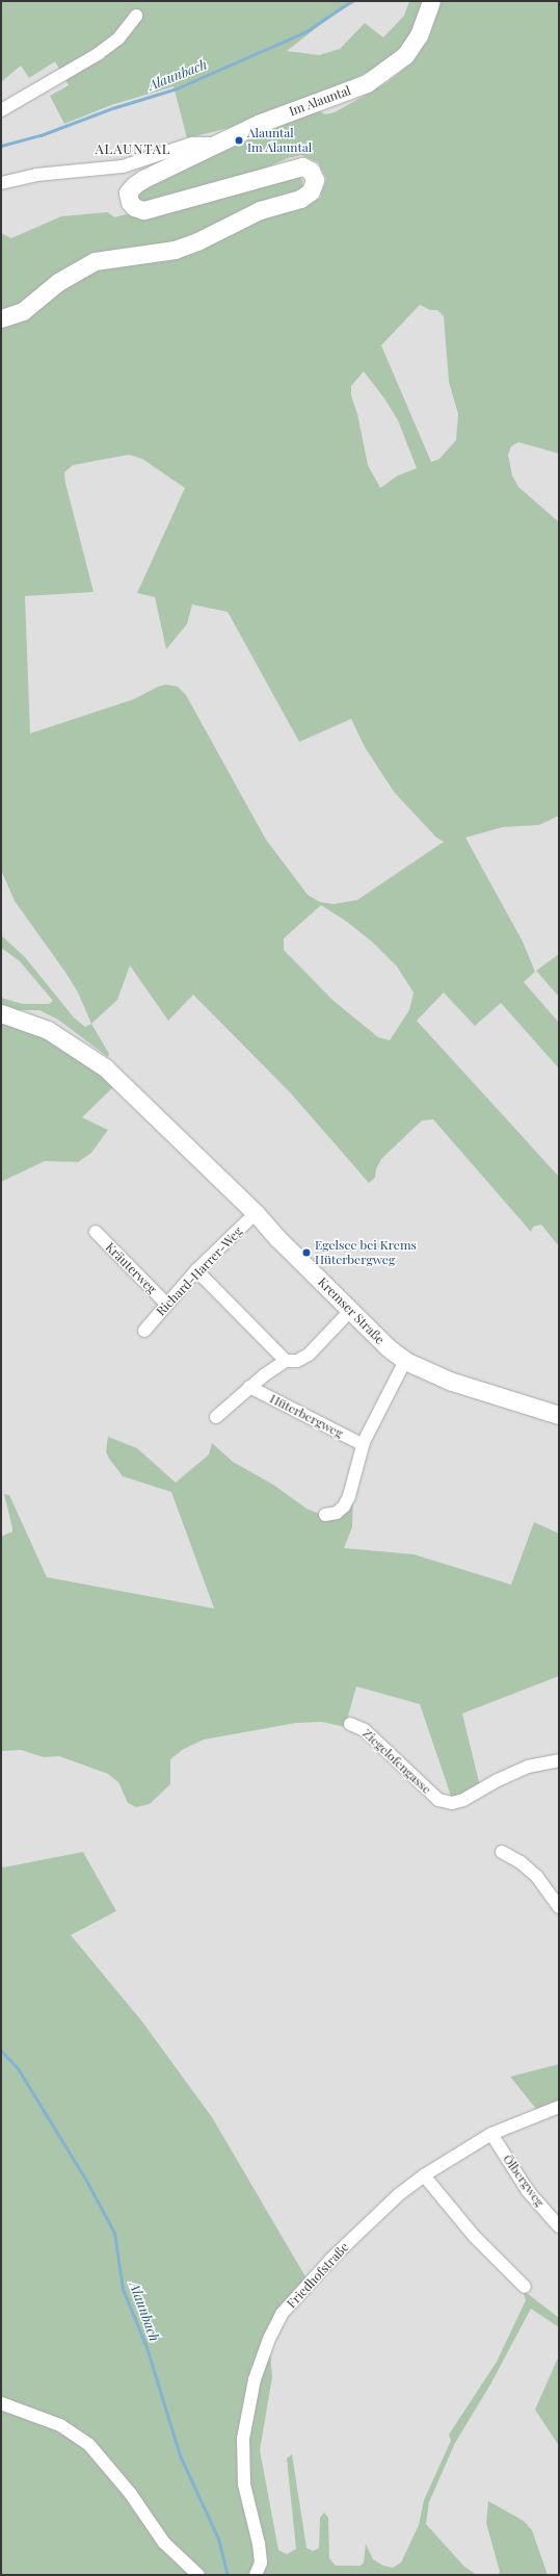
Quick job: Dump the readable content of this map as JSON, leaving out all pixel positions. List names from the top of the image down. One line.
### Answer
{"streets":{"street":["Im Alauntal","Kräuterweg","Richard-Harrer-Weg","Kremser Straße","Hüterbergweg","Ziegelofengasse","Ölbergweg","Friedhofstraße"]},"crossings":[["Kräuterweg","Richard-Harrer-Weg"],["Richard-Harrer-Weg","Kremser Straße"],["Ölbergweg","Friedhofstraße"]],"districts":["ALAUNTAL"],"water":["Alaunbach"],"places":["Alauntal Im Alauntal","Egelsee bei Krems Hüterbergweg"]}
